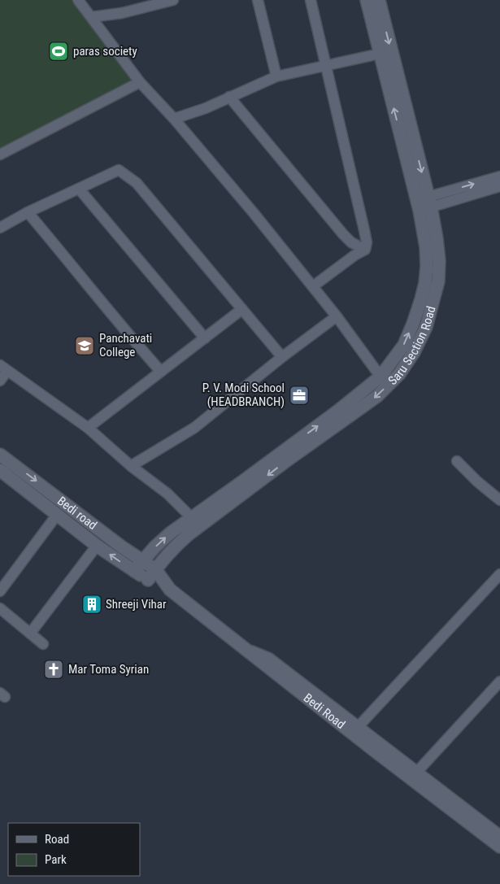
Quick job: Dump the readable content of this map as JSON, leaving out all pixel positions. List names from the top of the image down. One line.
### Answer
{"streets":{"street":["Saru Section Road","Bedi road","Bedi Road"]},"crossings":[["Saru Section Road","Bedi road"],["Saru Section Road","Bedi Road"],["Bedi road","Bedi Road"]],"places":{"sports":["paras society"],"school or university":["Panchavati College"],"office":["P. V. Modi School (HEADBRANCH)"],"building":["Shreeji Vihar"],"church":["Mar Toma Syrian"]},"legend":["Road","Park"]}
